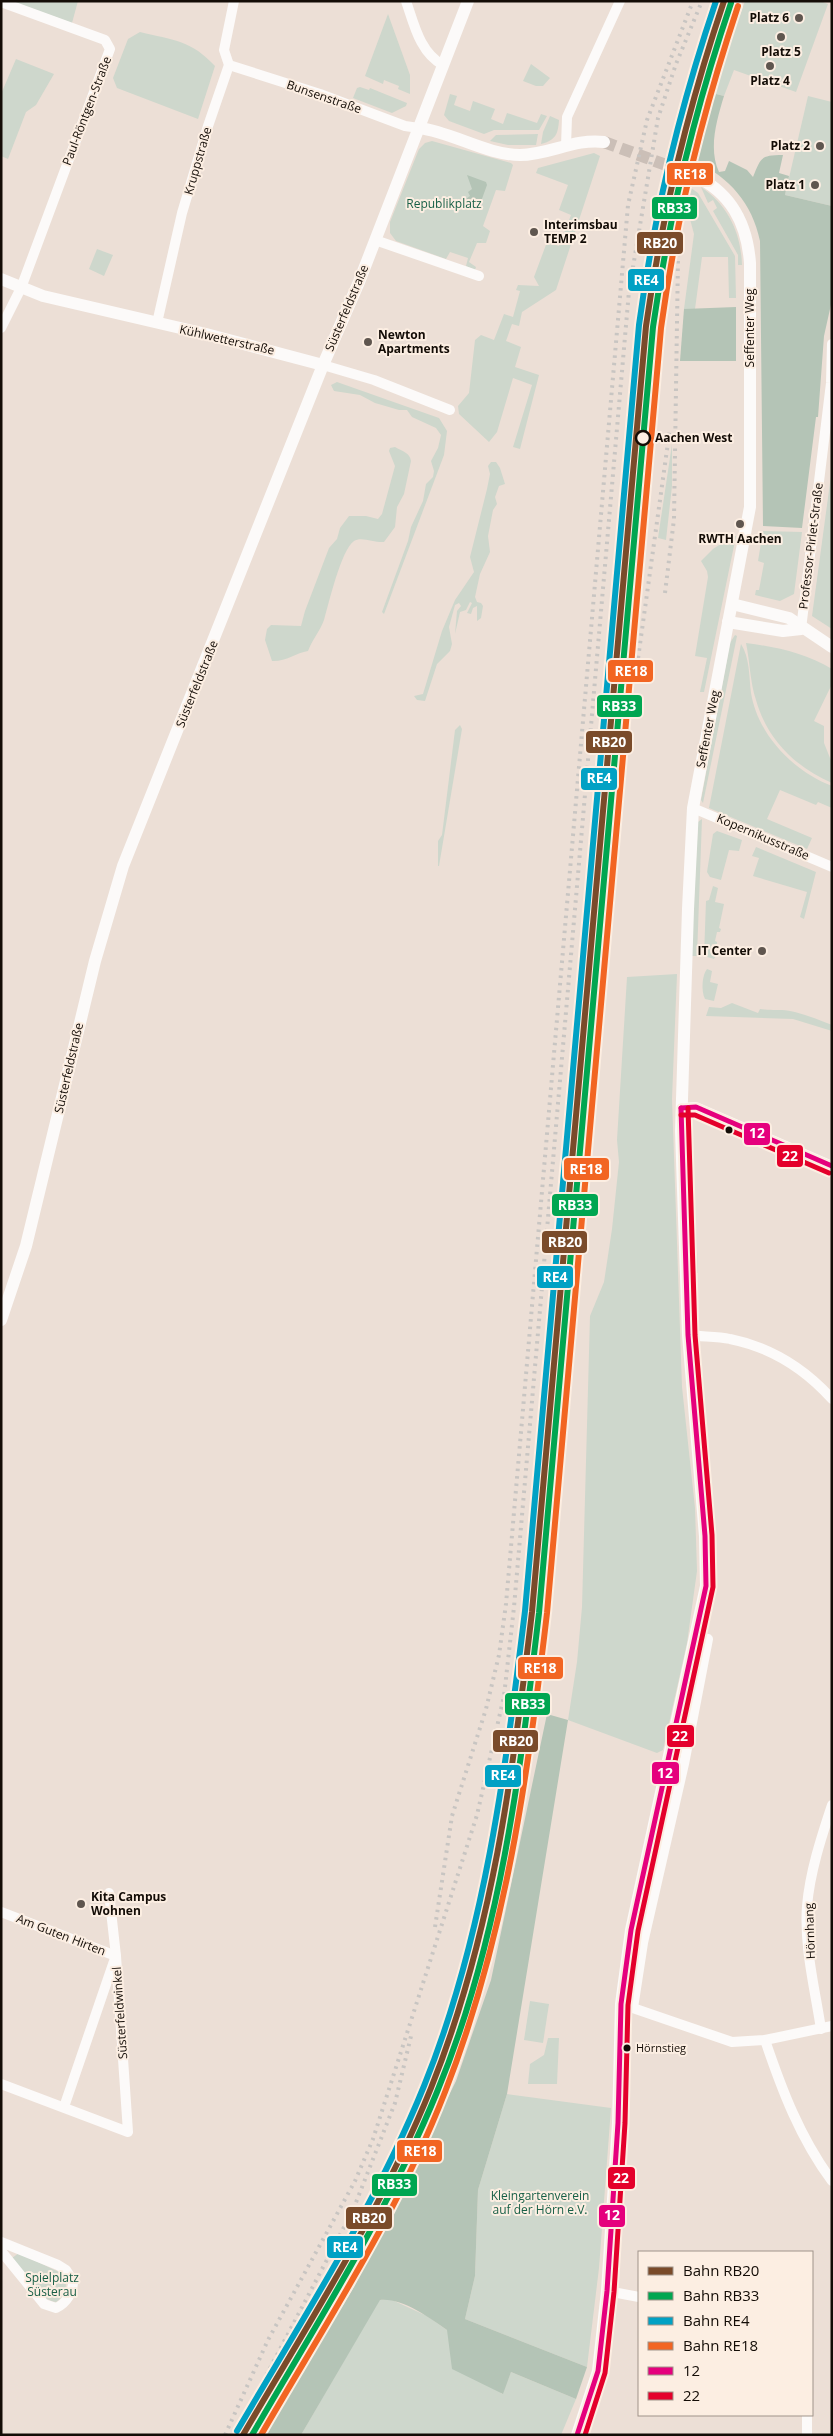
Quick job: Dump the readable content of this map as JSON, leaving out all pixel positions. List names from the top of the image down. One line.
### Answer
{"streets":{"street":["Bunsenstraße","Paul-Röntgen-Straße","Kruppstraße","Süsterfeldstraße","Seffenter Weg","Kühlwetterstraße","Professor-Pirlet-Straße","Kopernikusstraße","Hörnhang","Am Guten Hirten","Süsterfeldwinkel"]},"crossings":[["Bunsenstraße","Kruppstraße"],["Bunsenstraße","Süsterfeldstraße"],["Paul-Röntgen-Straße","Kühlwetterstraße"],["Kruppstraße","Kühlwetterstraße"],["Süsterfeldstraße","Kühlwetterstraße"],["Seffenter Weg","Kopernikusstraße"],["Am Guten Hirten","Süsterfeldwinkel"]],"parks":["Republikplatz","Kleingartenverein auf der Hörn e.V.","Spielplatz Süsterau"],"places":["Platz 6","Platz 5","Platz 4","Platz 2","Platz 1","Interimsbau TEMP 2","Newton Apartments","Aachen West","RWTH Aachen","IT Center","Kita Campus Wohnen","Hörnstieg"],"lines":["rail line RB20","rail line RE4","rail line RB33","rail line RE18","transit line 12","transit line 22"],"legend":["Bahn RB20","Bahn RB33","Bahn RE4","Bahn RE18","12","22"]}
